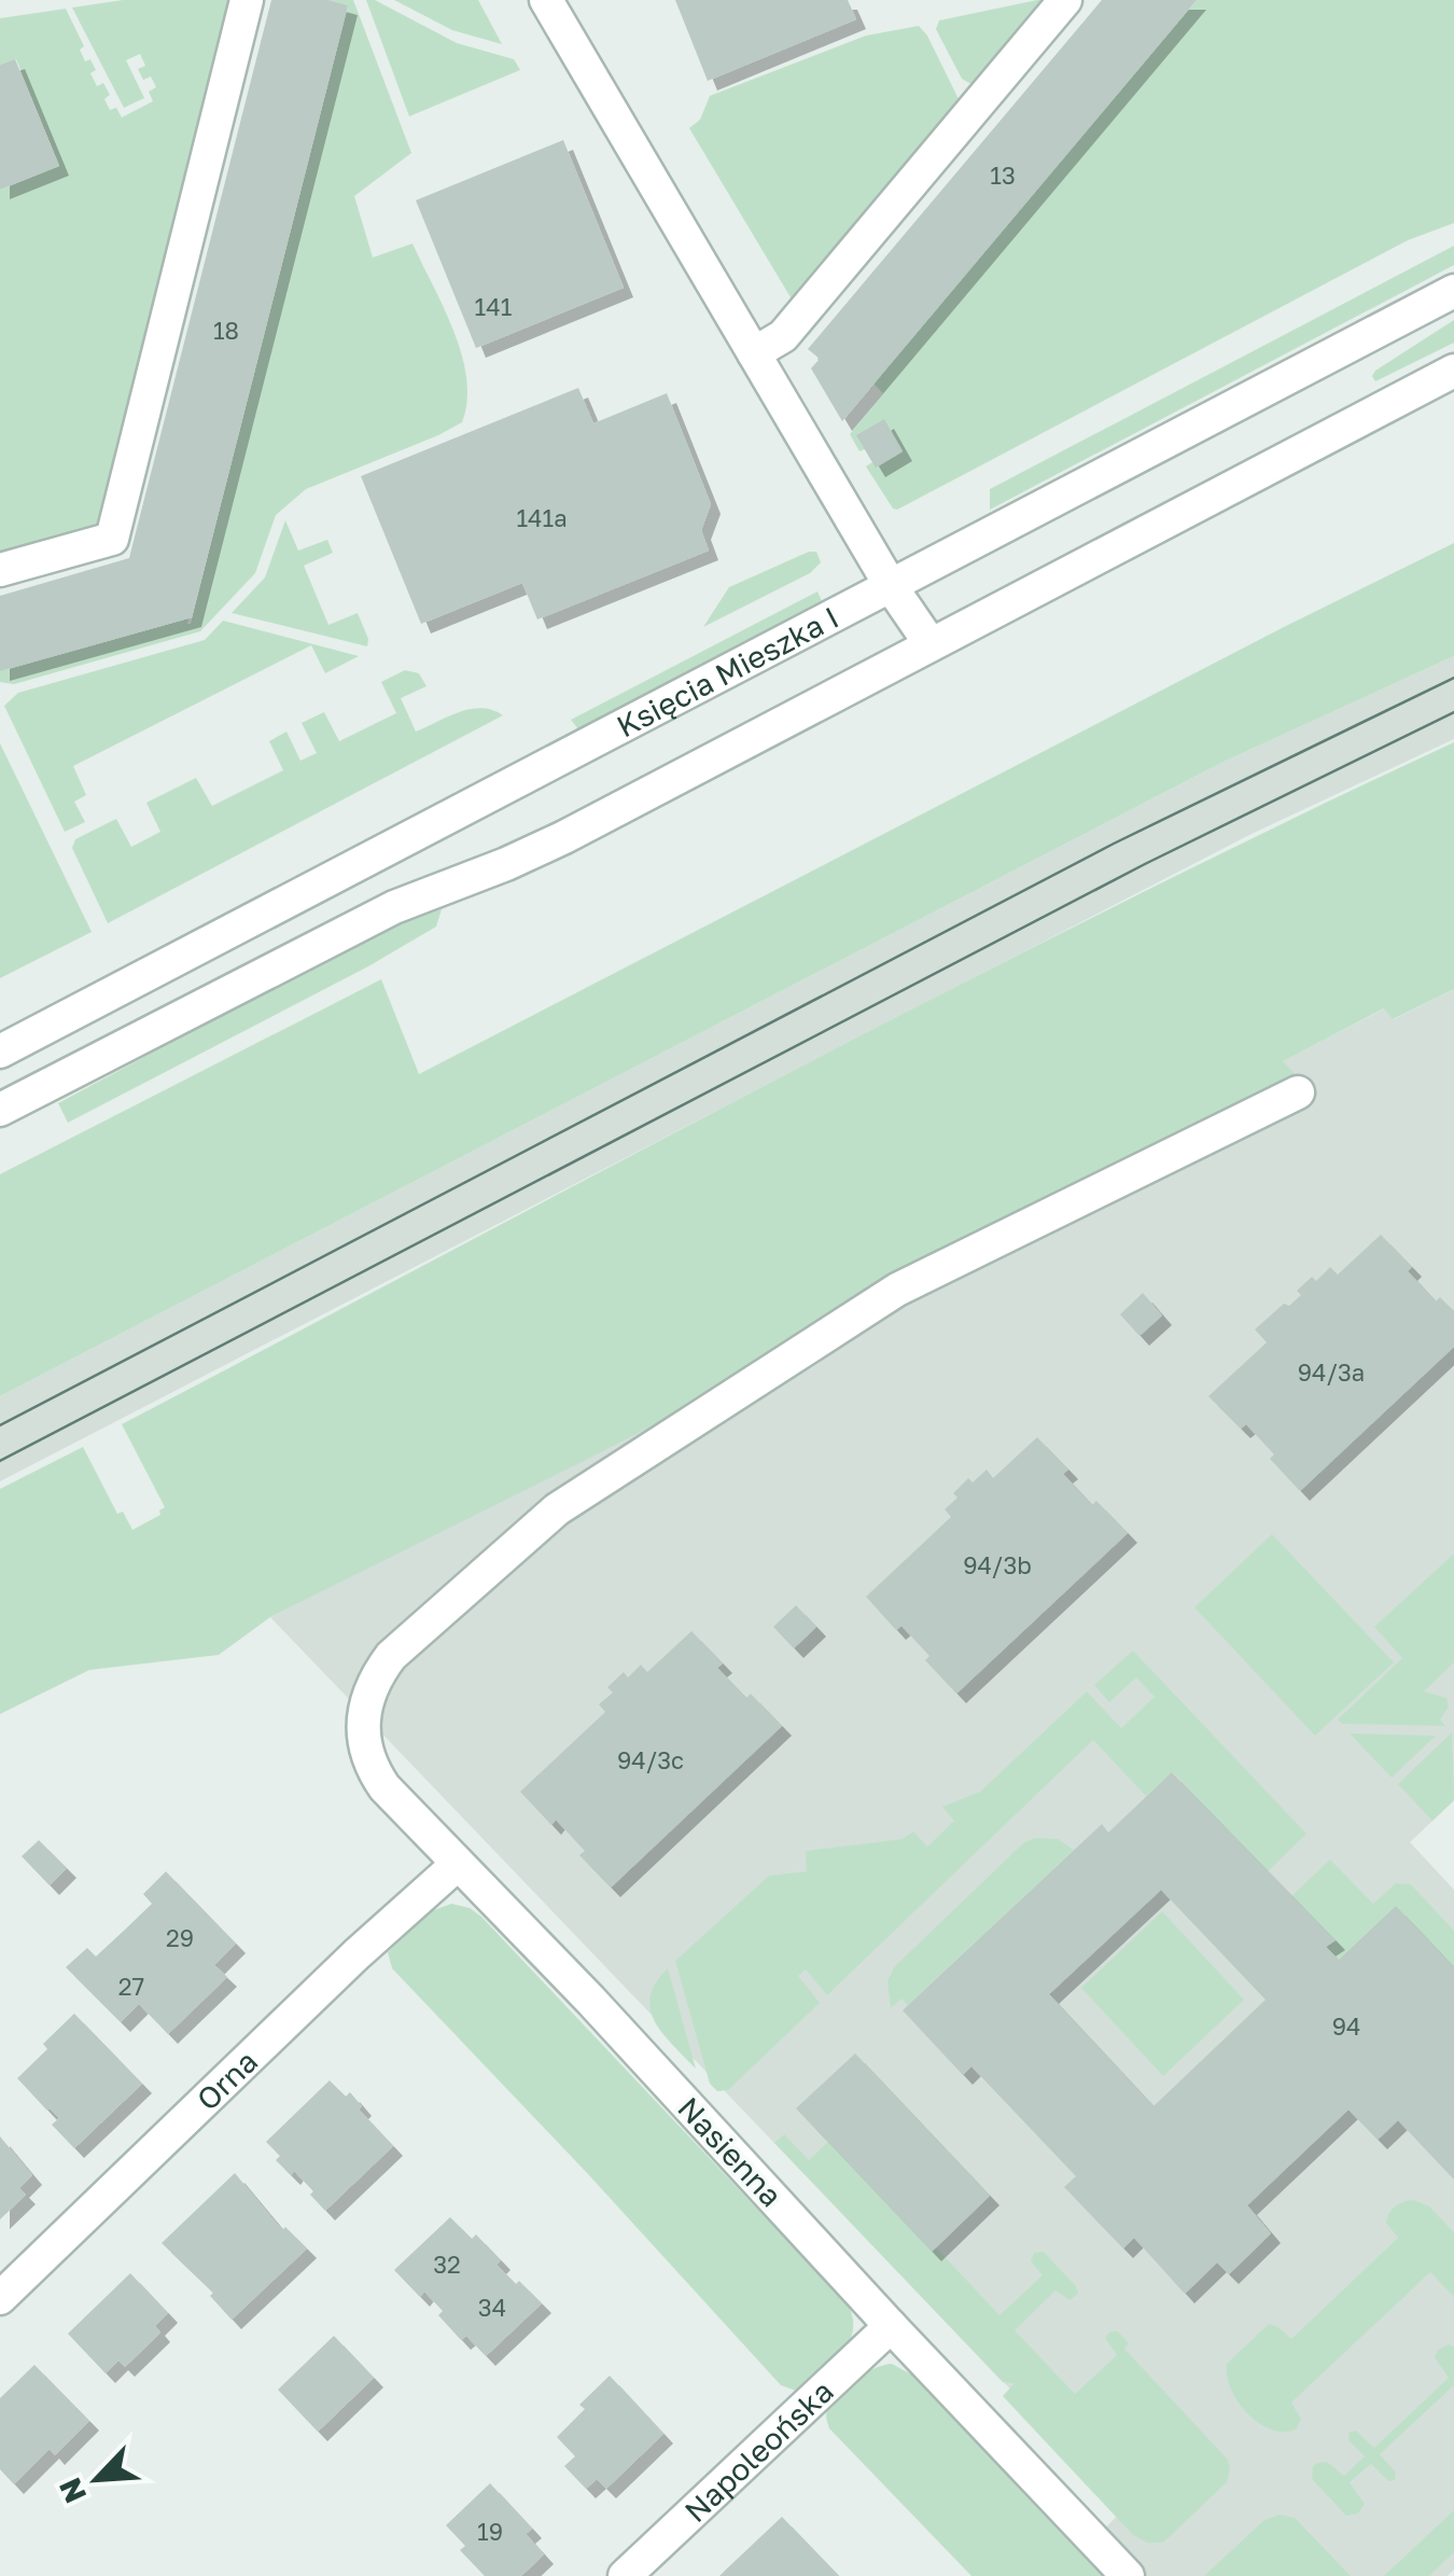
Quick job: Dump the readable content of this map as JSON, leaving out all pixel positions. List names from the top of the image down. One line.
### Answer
{"streets":{"street":["Księcia Mieszka I","Orna","Nasienna","Napoleońska"]},"crossings":[["Orna","Nasienna"],["Nasienna","Napoleońska"]],"house_numbers":["13","141","18","141a","94/3a","94/3b","94/3c","29","27","94","32","34","19"],"north":"bottom left"}
